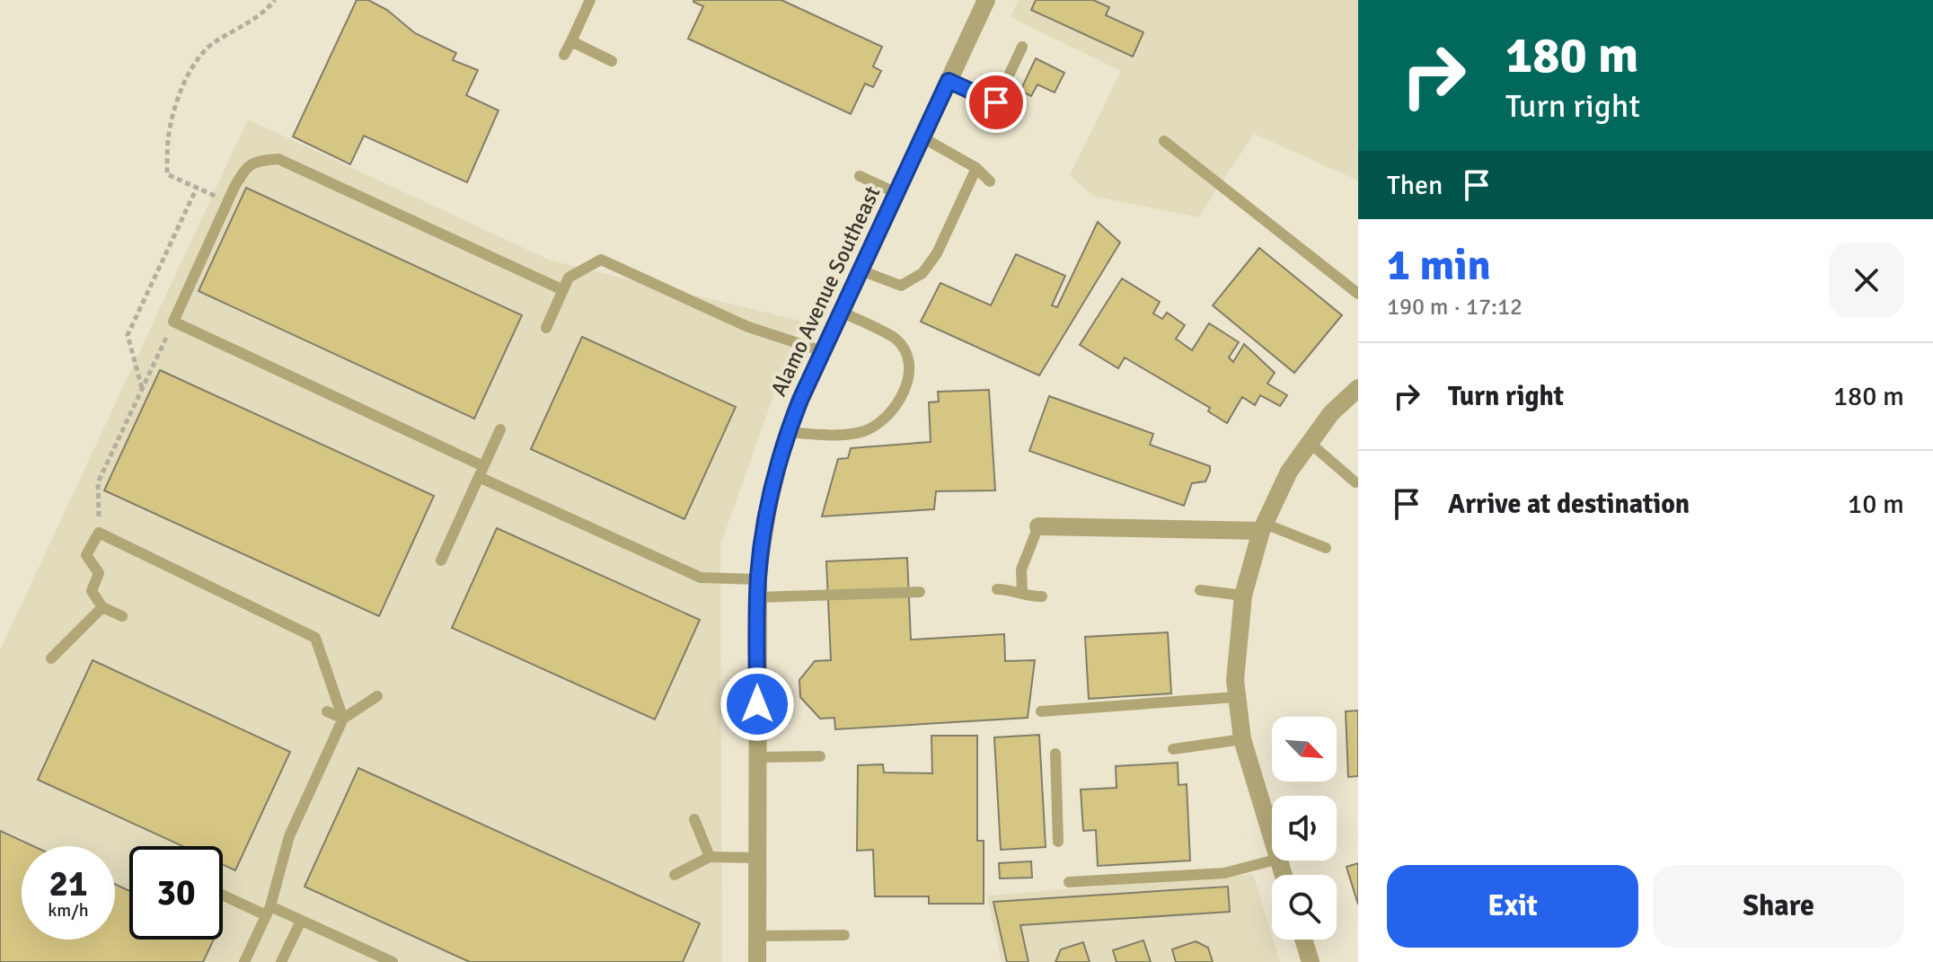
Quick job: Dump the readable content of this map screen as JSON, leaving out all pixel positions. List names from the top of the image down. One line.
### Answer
{"streets":{"street":["Alamo Avenue Southeast"]},"north":"bottom right","page":{"turn":["180 m","Turn right"],"then":"Then","heading":["1 min","190 m · 17:12"],"list":[{"name":"Turn right","value":"180 m"},{"name":"Arrive at destination","value":"10 m"}],"speed":"21 km/h","limit":"30","buttons":["Exit","Share"]}}
